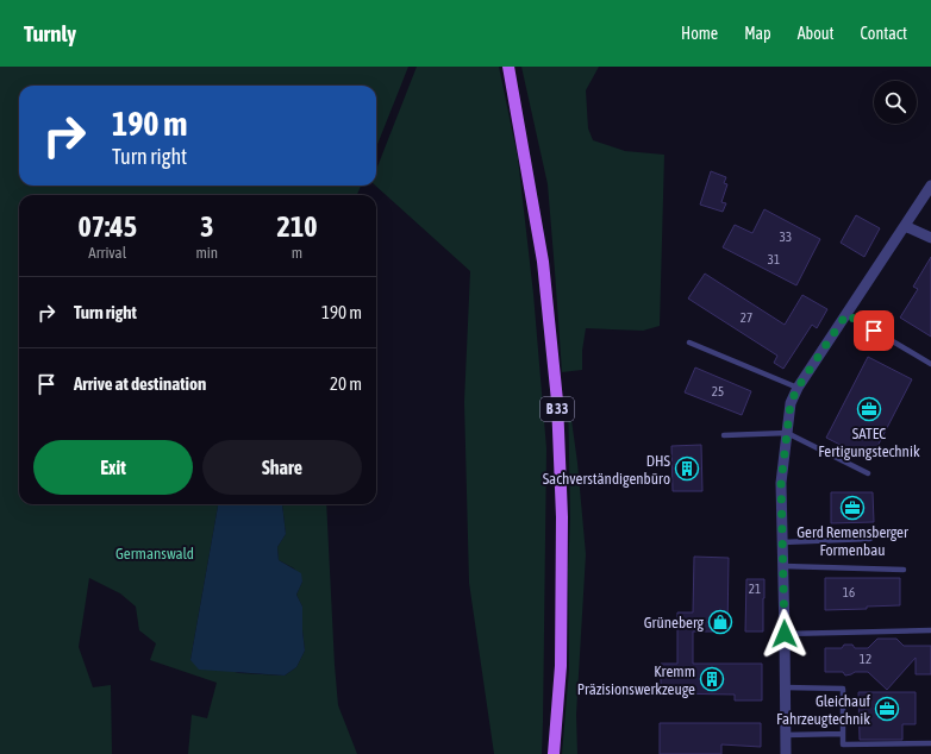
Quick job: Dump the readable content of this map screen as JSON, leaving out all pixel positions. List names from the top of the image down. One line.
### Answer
{"streets":{"main road":["B 33"]},"parks":["Germanswald"],"places":{"office":["SATEC Fertigungstechnik","Gerd Remensberger Formenbau","Gleichauf Fahrzeugtechnik"],"building":["DHS Sachverständigenbüro","Kremm Präzisionswerkzeuge"],"shop":["Grüneberg"]},"house_numbers":["33","31","27","25","21","16","12"],"page":{"header":"Turnly","nav":["Home","Map","About","Contact"],"turn":["190 m","Turn right"],"eta":["07:45","Arrival","3","min","210","m"],"list":[{"name":"Turn right","value":"190 m"},{"name":"Arrive at destination","value":"20 m"}],"buttons":["Exit","Share"]}}
